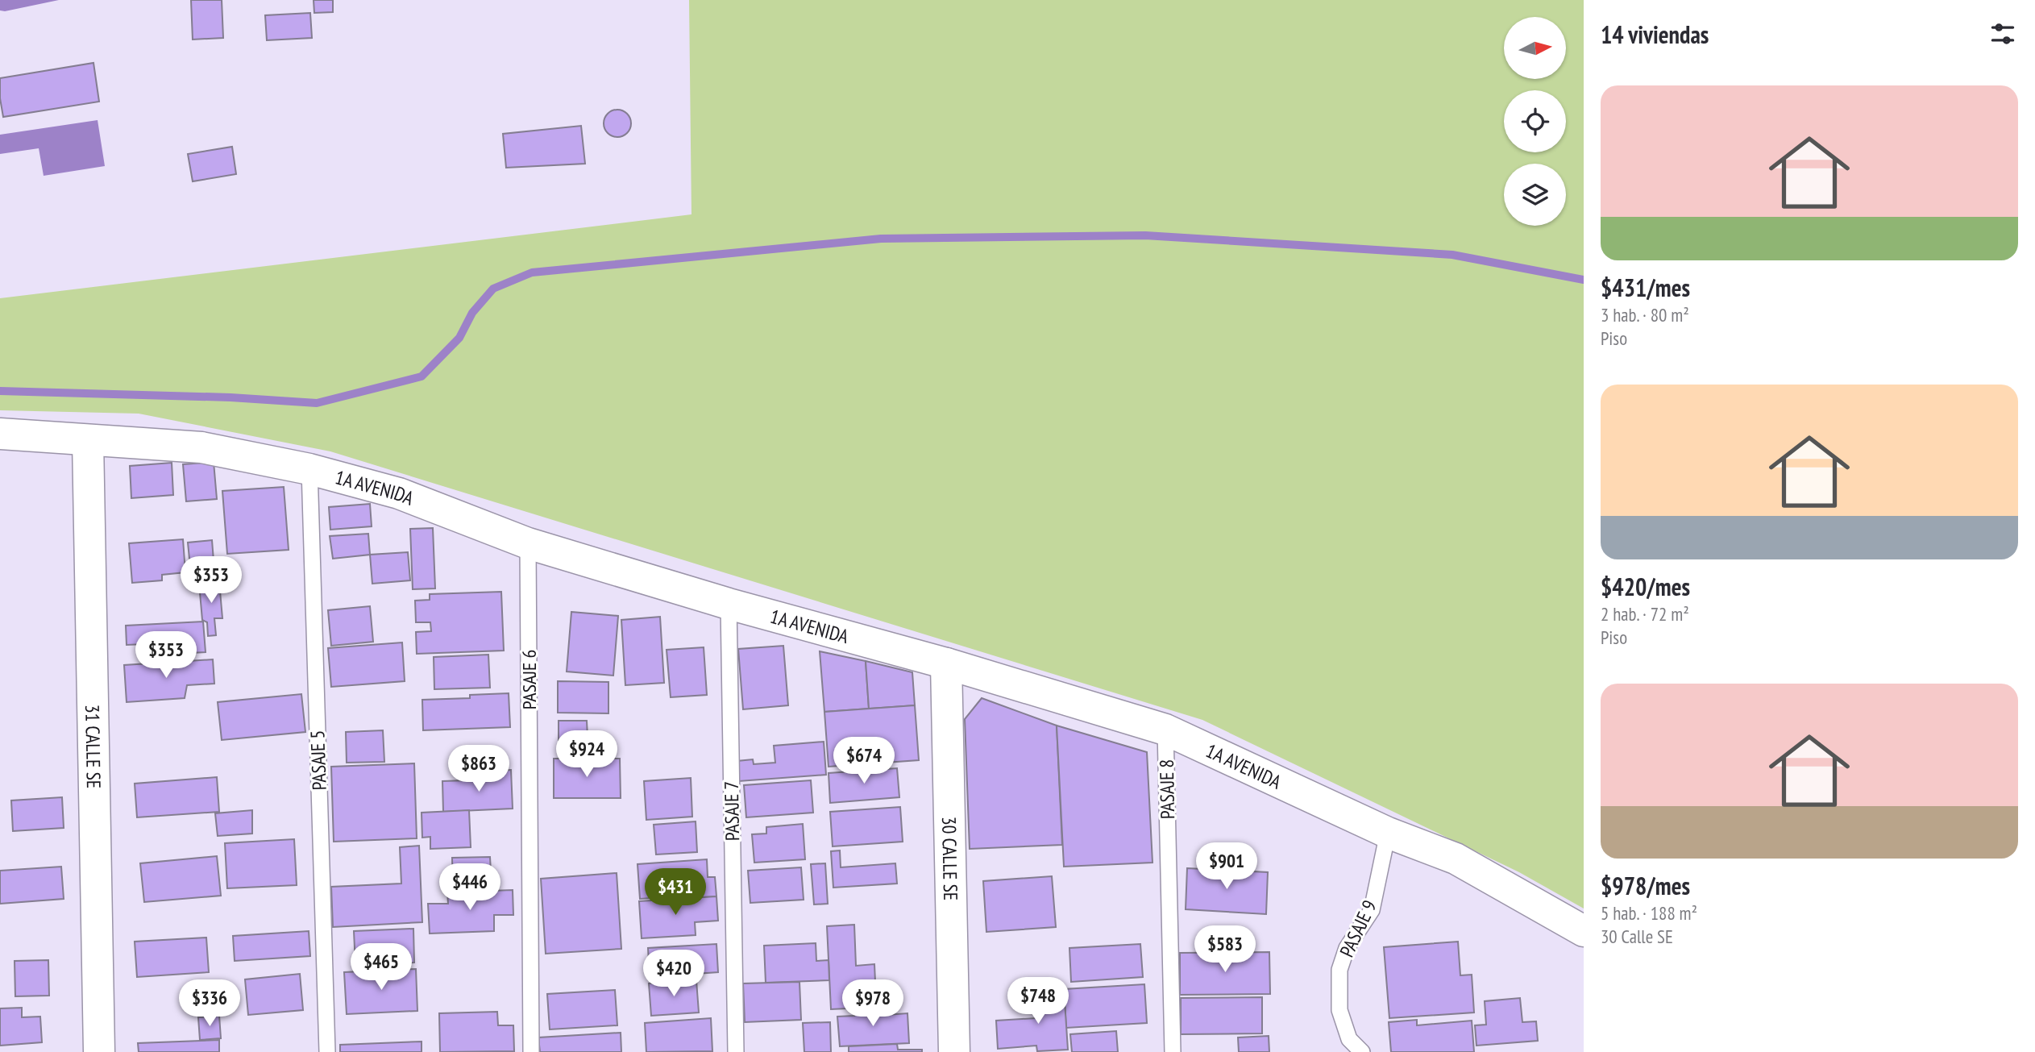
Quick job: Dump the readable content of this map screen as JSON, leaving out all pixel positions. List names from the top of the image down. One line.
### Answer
{"streets":{"street":["1A AVENIDA","31 CALLE SE","30 CALLE SE"],"lane":["PASAJE 6","PASAJE 5","PASAJE 8","PASAJE 7","PASAJE 9"]},"crossings":[["1A AVENIDA","PASAJE 6"],["1A AVENIDA","31 CALLE SE"],["1A AVENIDA","PASAJE 5"],["1A AVENIDA","PASAJE 8"],["1A AVENIDA","PASAJE 7"],["1A AVENIDA","30 CALLE SE"],["1A AVENIDA","PASAJE 9"]],"north":"right","page":{"heading":"14 viviendas","list":[{"name":"$431/mes","note":"3 hab. · 80 m² · Piso"},{"name":"$420/mes","note":"2 hab. · 72 m² · Piso"},{"name":"$978/mes","note":"5 hab. · 188 m² · 30 Calle SE"}],"price":["$353","$353","$924","$674","$863","$901","$446","$431","$583","$465","$420","$748","$336","$978"]}}
